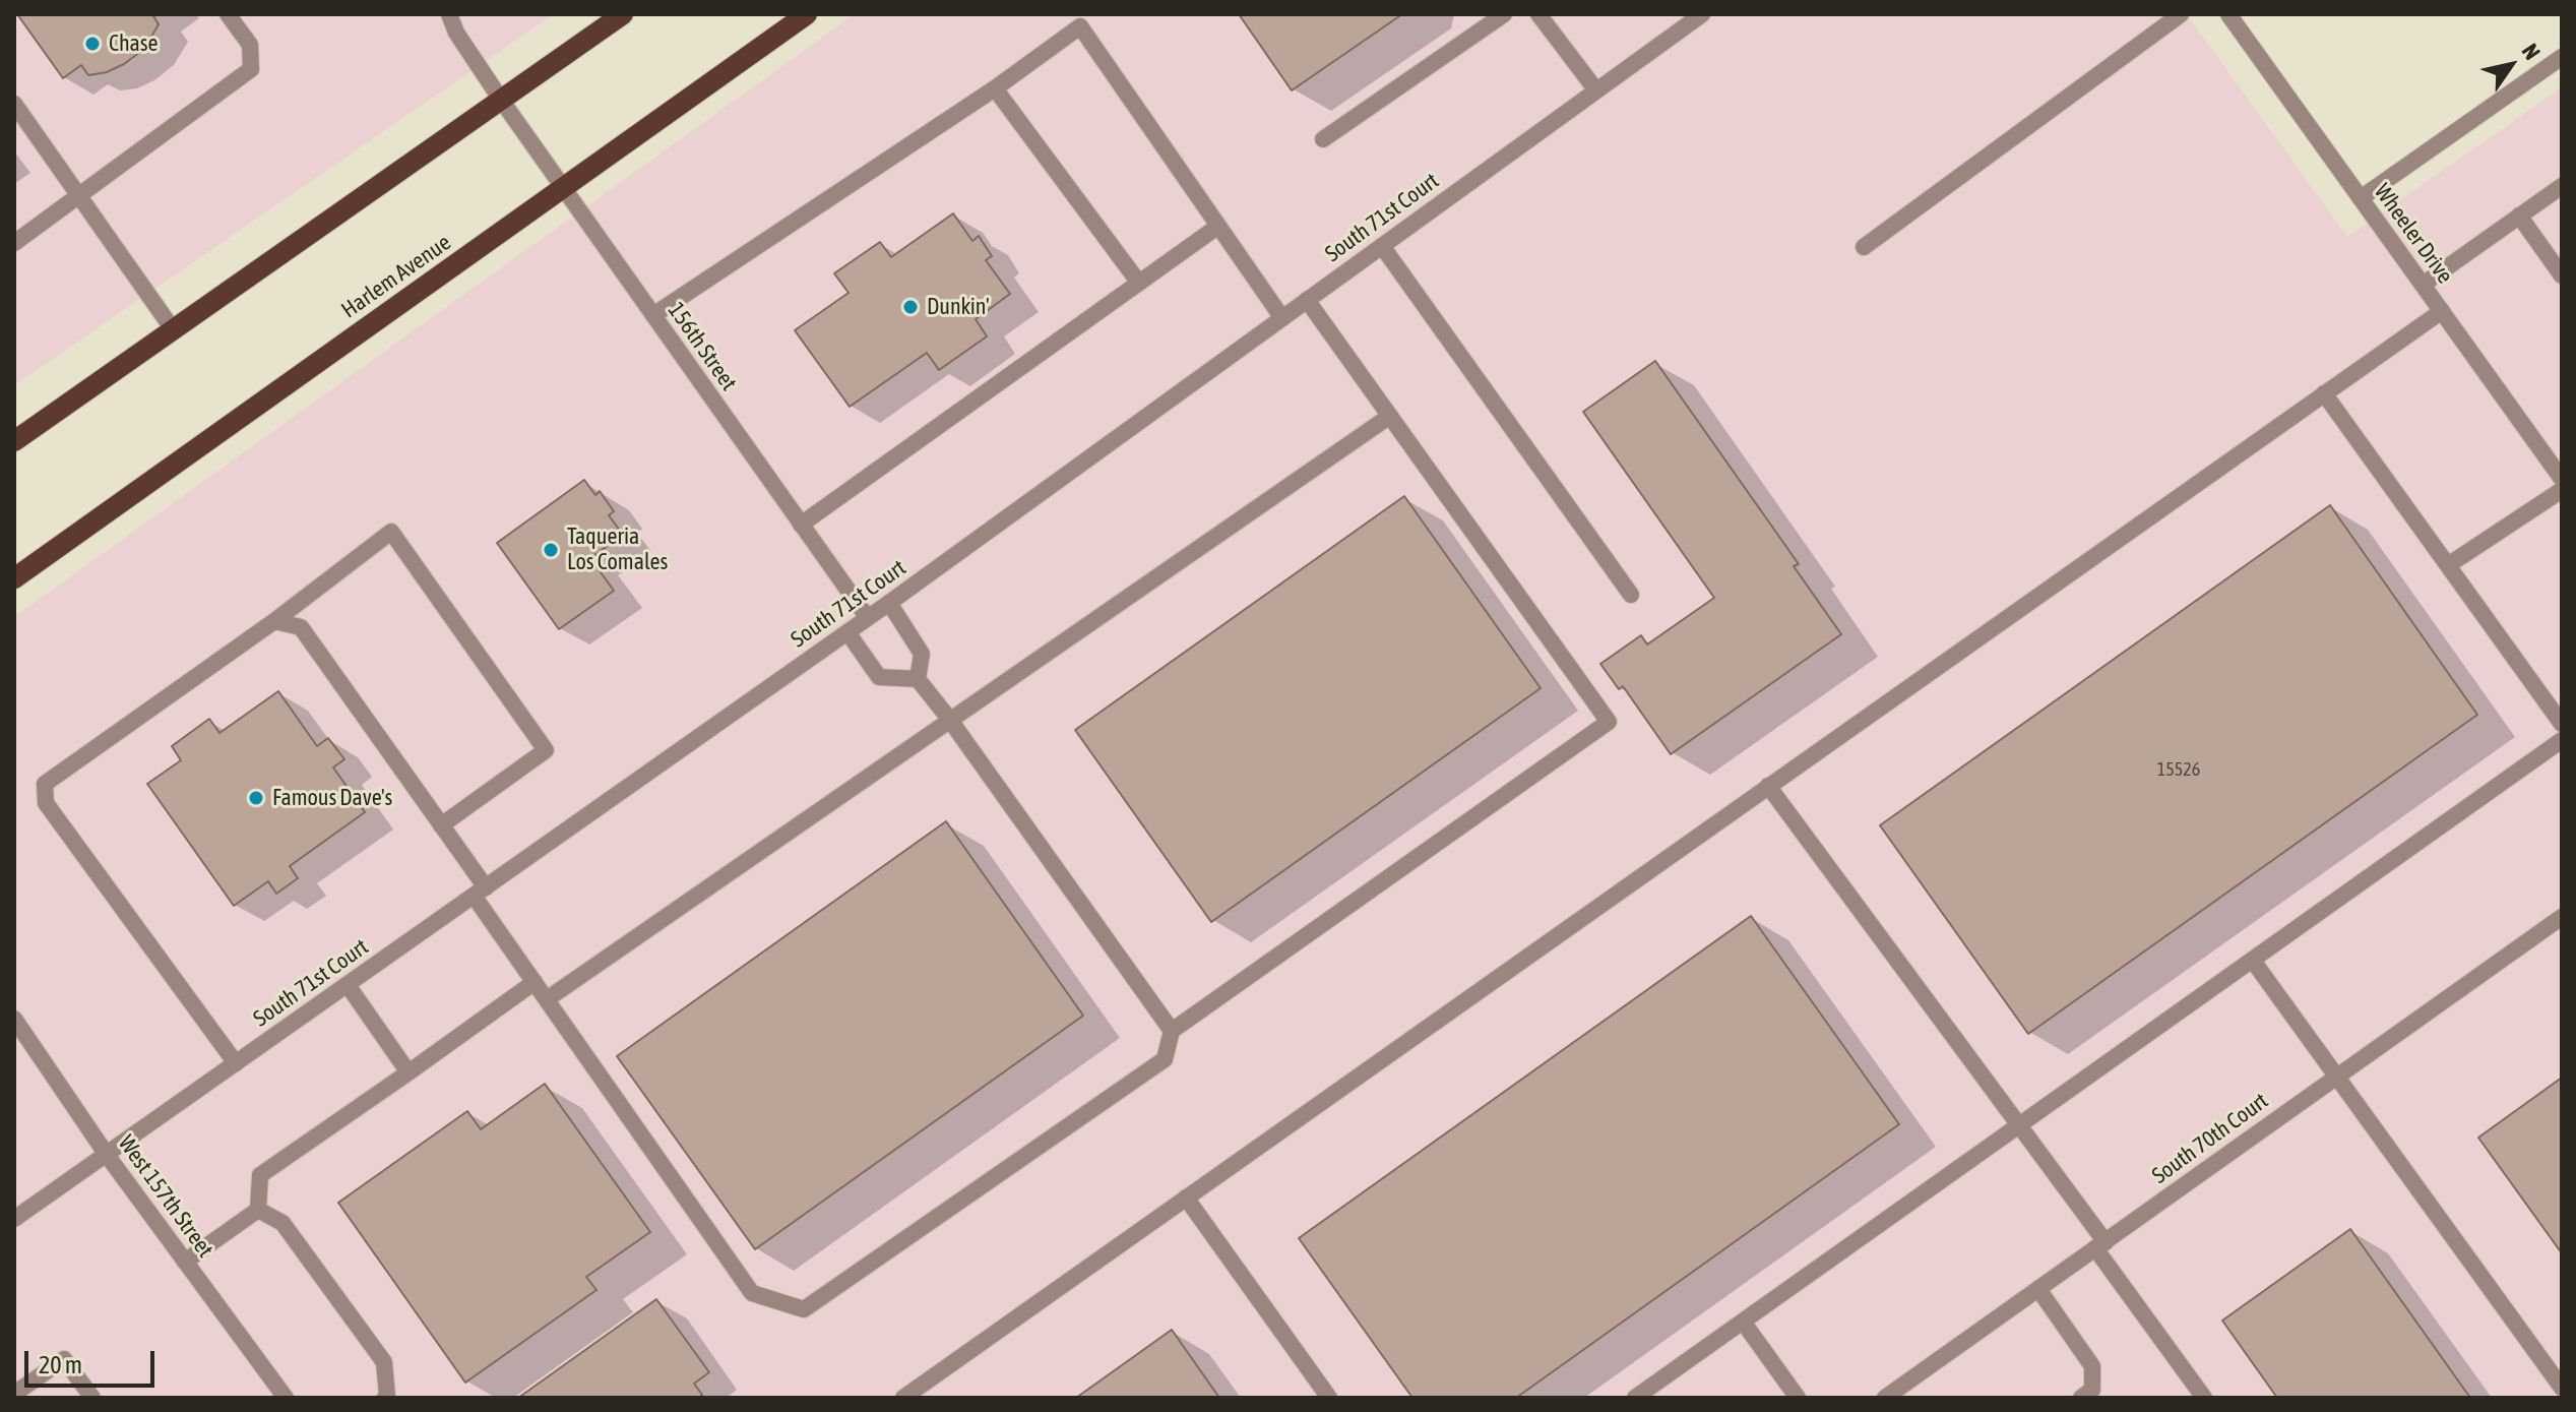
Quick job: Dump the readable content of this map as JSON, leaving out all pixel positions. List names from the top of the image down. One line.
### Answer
{"streets":{"main road":["Harlem Avenue"],"street":["South 71st Court","Wheeler Drive","156th Street","South 70th Court","West 157th Street"]},"crossings":[["South 71st Court","156th Street"],["South 71st Court","West 157th Street"],["Harlem Avenue","156th Street"]],"places":["Chase","Dunkin'","Taqueria Los Comales","Famous Dave's"],"house_numbers":["15526"],"scale_bar":"20 m","north":"top right"}
